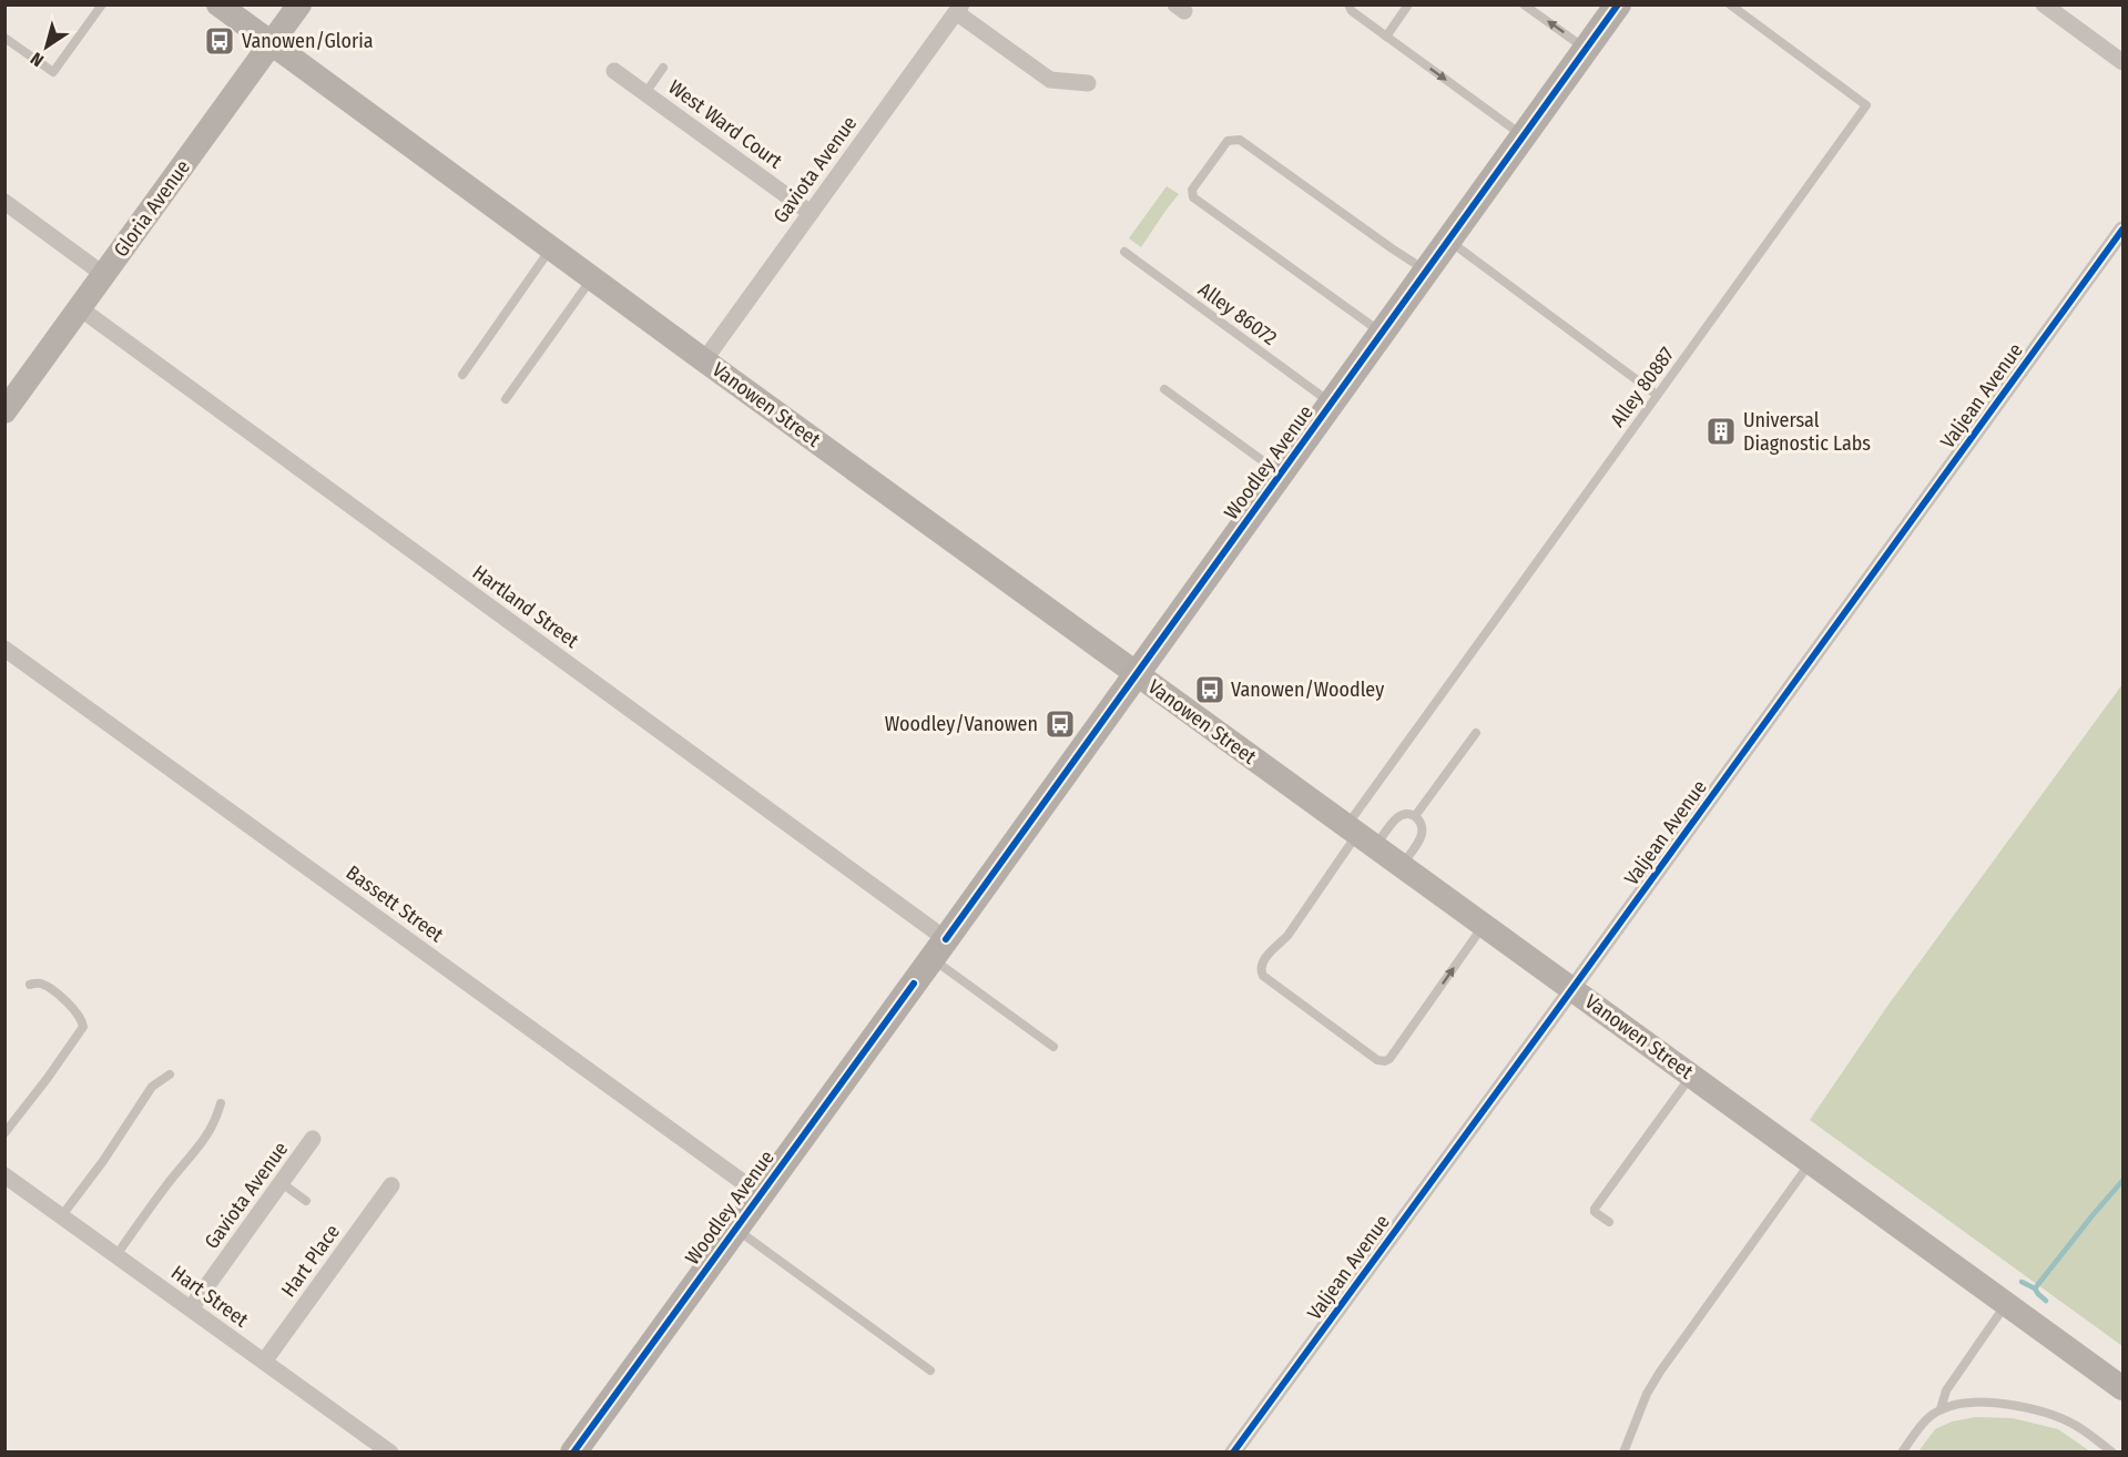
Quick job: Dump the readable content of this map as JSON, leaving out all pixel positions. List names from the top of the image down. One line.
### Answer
{"streets":{"main road":["Gloria Avenue","Vanowen Street","Woodley Avenue"],"street":["West Ward Court","Gaviota Avenue","Valjean Avenue","Hartland Street","Bassett Street","Hart Place","Hart Street"],"lane":["Alley 86072","Alley 80887"]},"crossings":[["West Ward Court","Gaviota Avenue"],["Gaviota Avenue","Vanowen Street"],["Gaviota Avenue","Hart Street"],["Gloria Avenue","Vanowen Street"],["Gloria Avenue","Hartland Street"],["Alley 86072","Woodley Avenue"],["Alley 80887","Vanowen Street"],["Valjean Avenue","Vanowen Street"],["Vanowen Street","Woodley Avenue"],["Woodley Avenue","Hartland Street"],["Woodley Avenue","Bassett Street"],["Hart Place","Hart Street"]],"places":{"bus stop":["Vanowen/Gloria","Vanowen/Woodley","Woodley/Vanowen"],"building":["Universal Diagnostic Labs"]},"north":"bottom left"}
